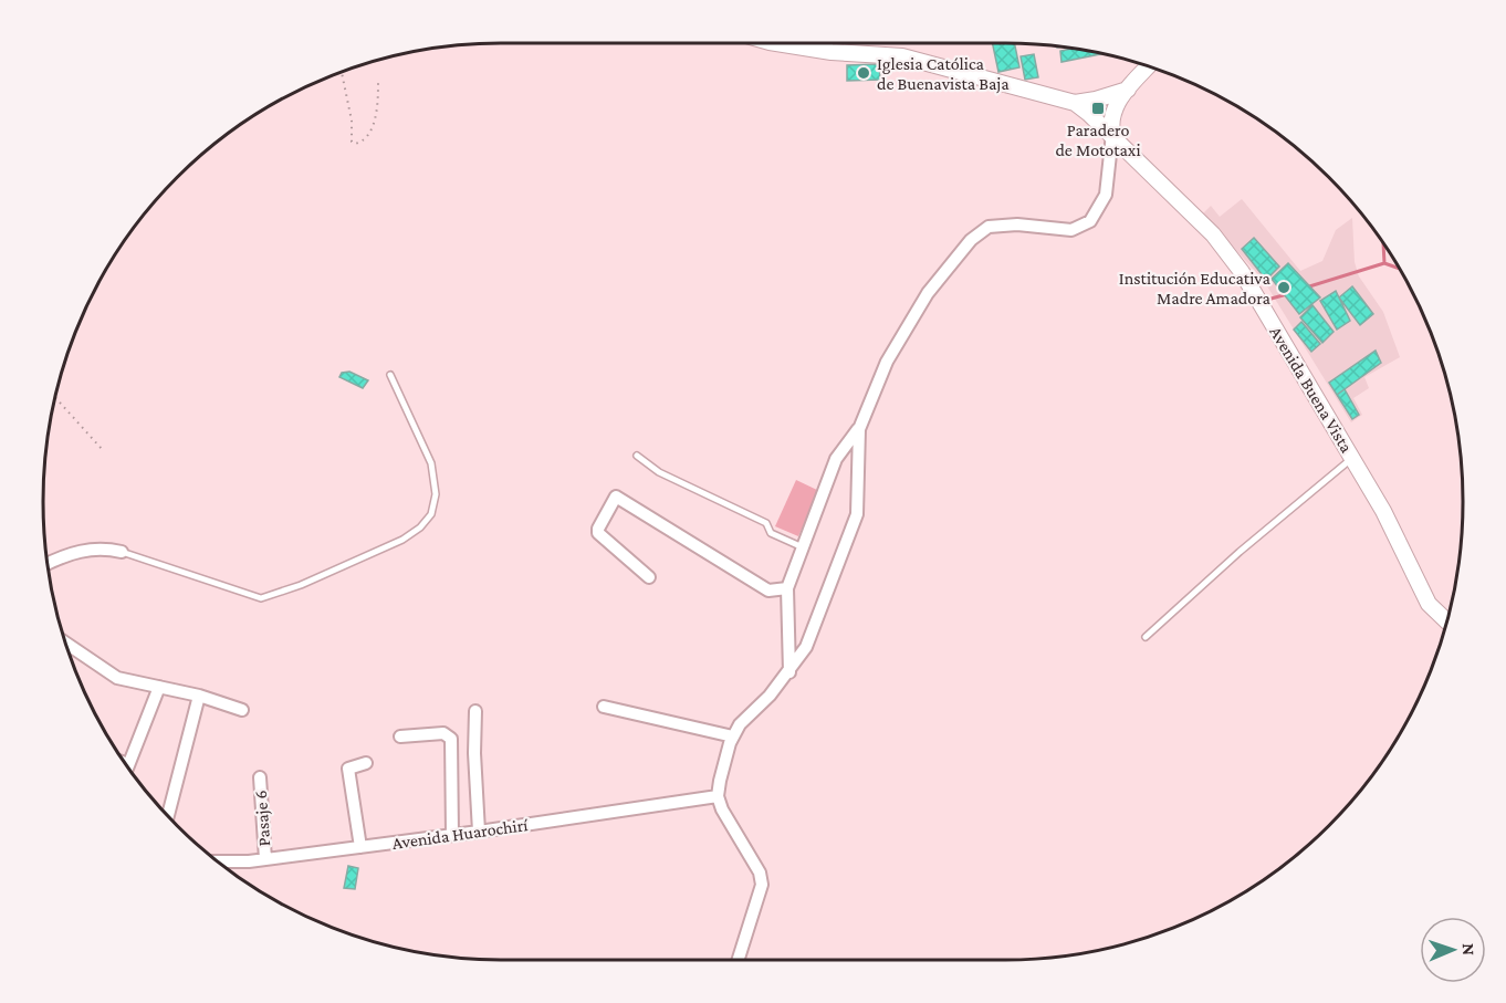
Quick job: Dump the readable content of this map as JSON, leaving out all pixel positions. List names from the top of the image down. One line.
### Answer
{"streets":{"street":["Avenida Buena Vista","Pasaje 6","Avenida Huarochirí"]},"crossings":[["Pasaje 6","Avenida Huarochirí"]],"places":{"other":["Iglesia Católica de Buenavista Baja","Institución Educativa Madre Amadora"],"transit":["Paradero de Mototaxi"]},"north":"right"}
